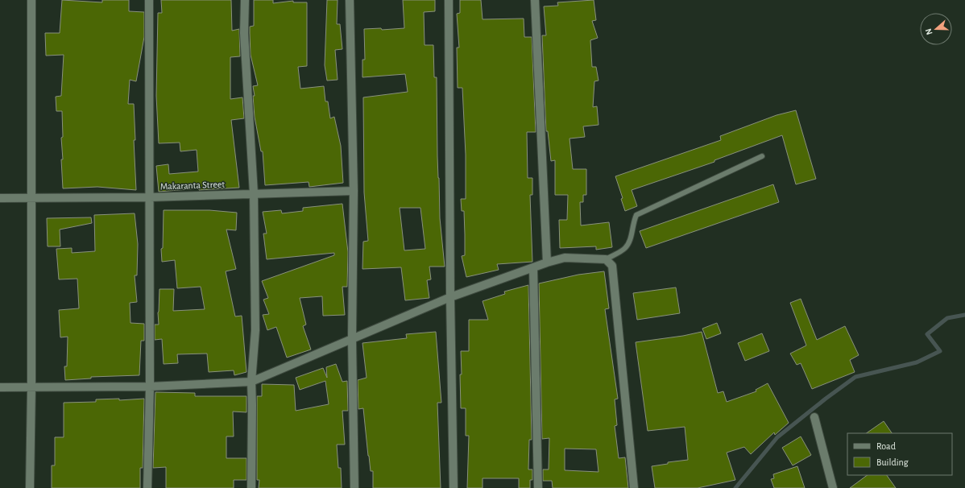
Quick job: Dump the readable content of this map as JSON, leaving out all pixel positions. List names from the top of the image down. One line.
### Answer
{"streets":{"street":["Makaranta Street"]},"legend":["Road","Building"],"north":"left"}
